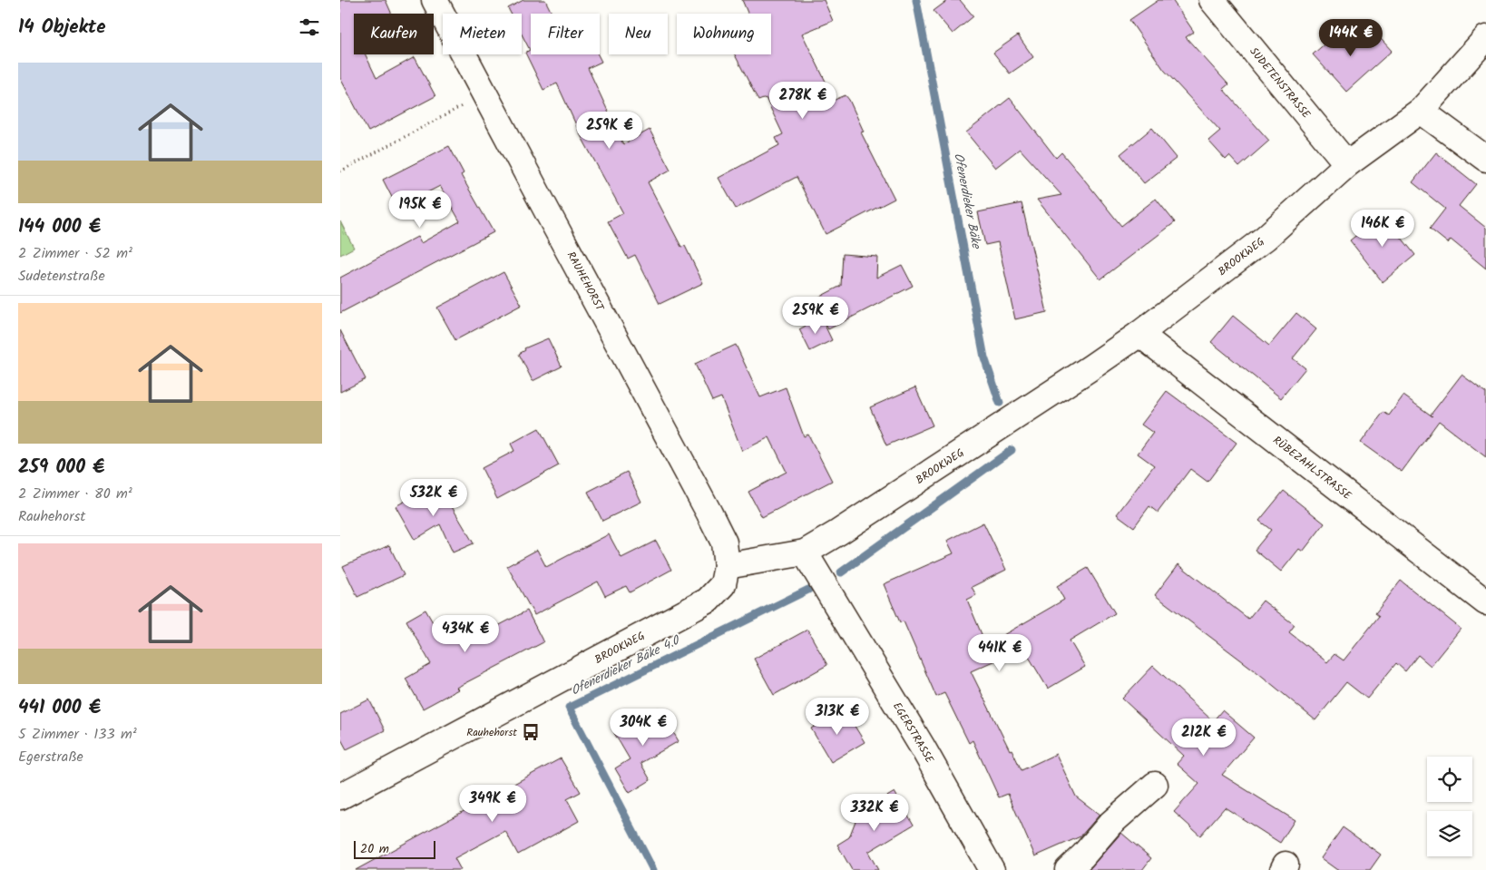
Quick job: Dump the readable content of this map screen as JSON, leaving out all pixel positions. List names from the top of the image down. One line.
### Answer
{"streets":{"street":["SUDETENSTRASSE","BROOKWEG","RAUHEHORST","RÜBEZAHLSTRASSE","EGERSTRASSE"]},"crossings":[["SUDETENSTRASSE","BROOKWEG"],["BROOKWEG","RAUHEHORST"],["BROOKWEG","RÜBEZAHLSTRASSE"],["BROOKWEG","EGERSTRASSE"]],"water":["Ofenerdieker Bäke","Ofenerdieker Bäke 4.0"],"places":{"bus stop":["Rauhehorst"]},"scale_bar":"20 m","page":{"heading":"14 Objekte","chip":["Kaufen","Mieten","Filter","Neu","Wohnung"],"price":["144K €","278K €","259K €","195K €","146K €","259K €","532K €","434K €","441K €","313K €","304K €","212K €","349K €","332K €"],"list":[{"name":"144 000 €","note":"2 Zimmer · 52 m² · Sudetenstraße"},{"name":"259 000 €","note":"2 Zimmer · 80 m² · Rauhehorst"},{"name":"441 000 €","note":"5 Zimmer · 133 m² · Egerstraße"}],"scale":"20 m"}}
